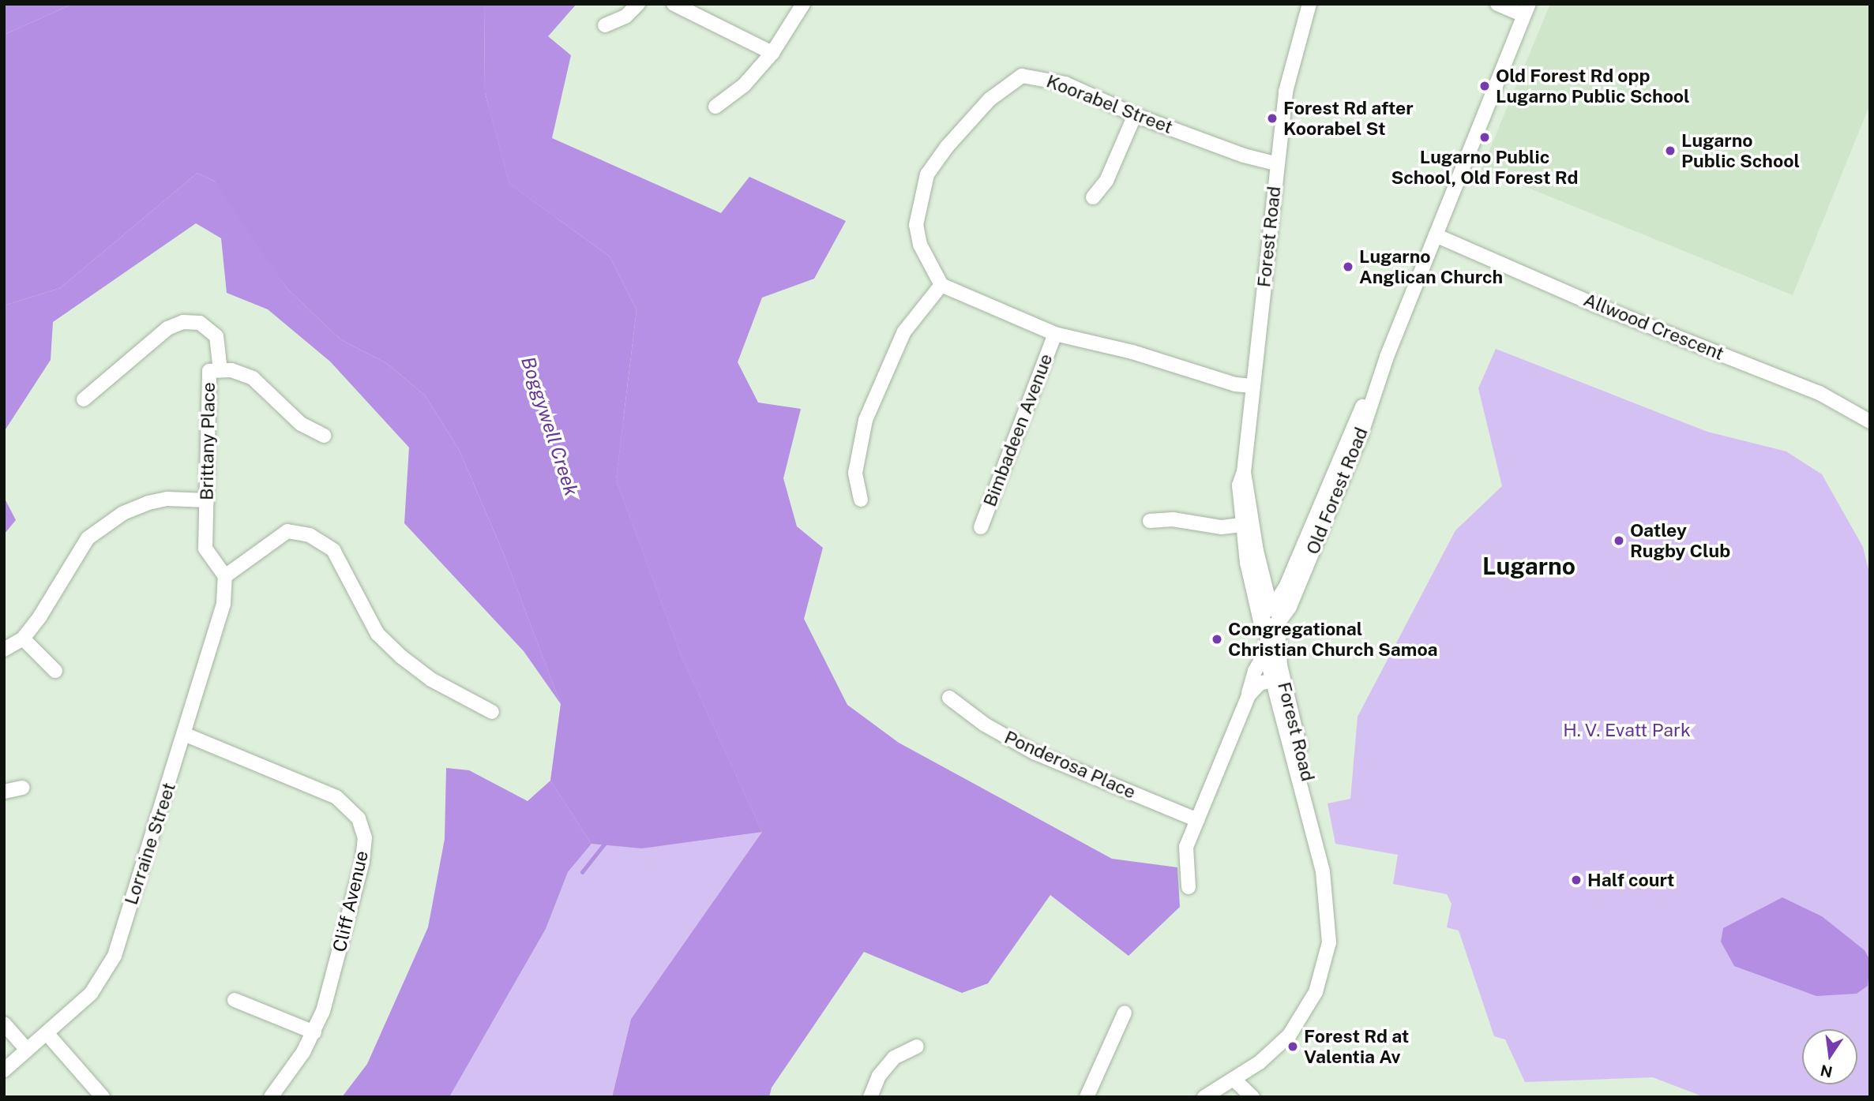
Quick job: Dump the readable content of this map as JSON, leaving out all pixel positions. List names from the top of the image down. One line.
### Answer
{"streets":{"street":["Koorabel Street","Forest Road","Allwood Crescent","Bimbadeen Avenue","Brittany Place","Old Forest Road","Ponderosa Place","Lorraine Street","Cliff Avenue"]},"crossings":[["Koorabel Street","Forest Road"],["Forest Road","Old Forest Road"],["Allwood Crescent","Old Forest Road"],["Brittany Place","Lorraine Street"],["Lorraine Street","Cliff Avenue"]],"districts":["Lugarno"],"water":["Boggywell Creek"],"parks":["H. V. Evatt Park"],"places":["Old Forest Rd opp Lugarno Public School","Forest Rd after Koorabel St","Lugarno Public School, Old Forest Rd","Lugarno Public School","Lugarno Anglican Church","Oatley Rugby Club","Congregational Christian Church Samoa","Half court","Forest Rd at Valentia Av"],"north":"bottom"}
